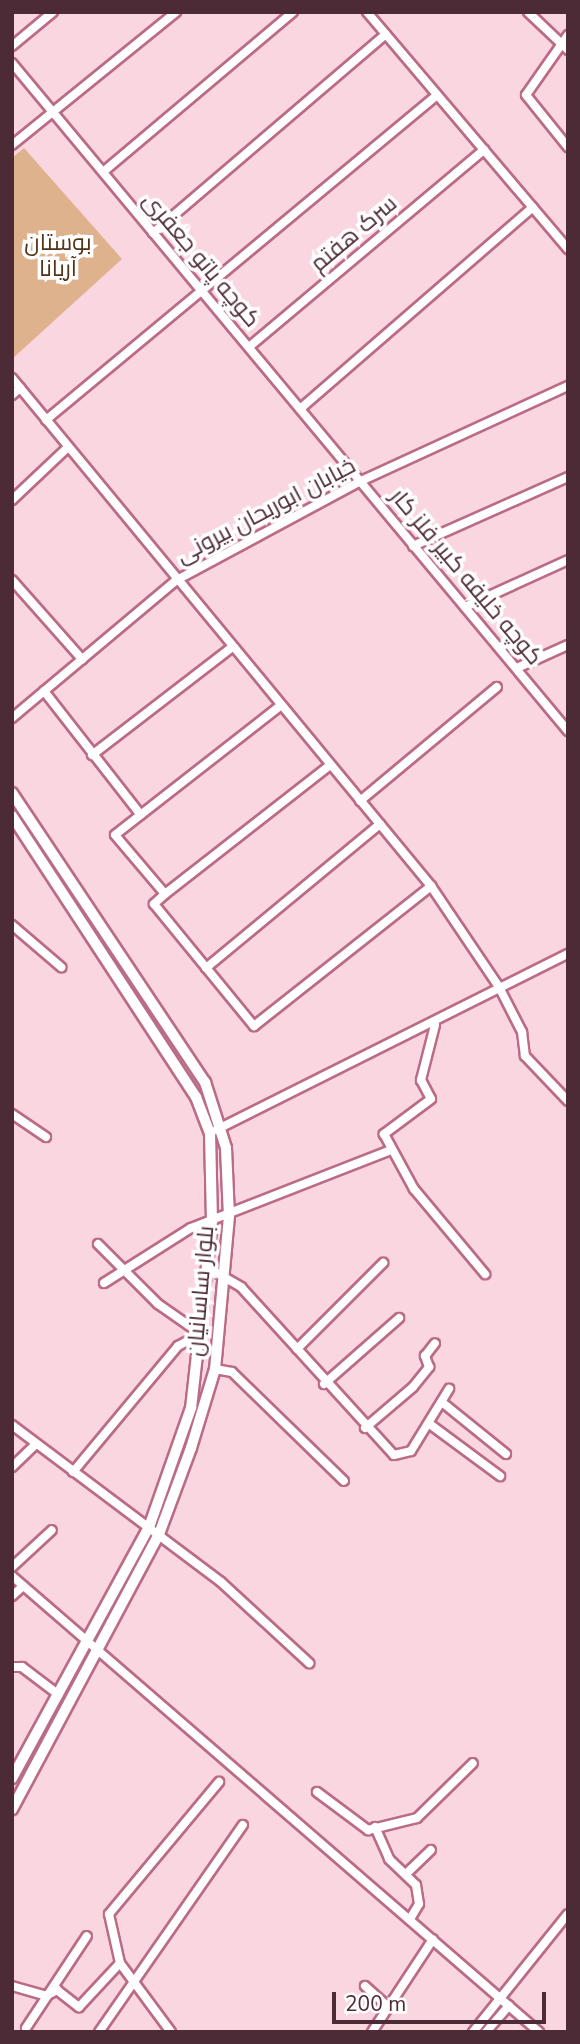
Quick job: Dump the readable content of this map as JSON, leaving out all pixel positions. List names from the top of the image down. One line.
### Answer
{"streets":{"highway":["بلوار ساسانیان"],"street":["سرک هفتم","کوچه پاتو جعفری","خیابان ابوریحان بیرونی","کوچه خلیفه کبیر فلز کار"]},"crossings":[["سرک هفتم","کوچه پاتو جعفری"],["کوچه پاتو جعفری","خیابان ابوریحان بیرونی"],["کوچه پاتو جعفری","کوچه خلیفه کبیر فلز کار"],["خیابان ابوریحان بیرونی","کوچه خلیفه کبیر فلز کار"]],"parks":["بوستان آریانا"],"scale_bar":"200 m"}
